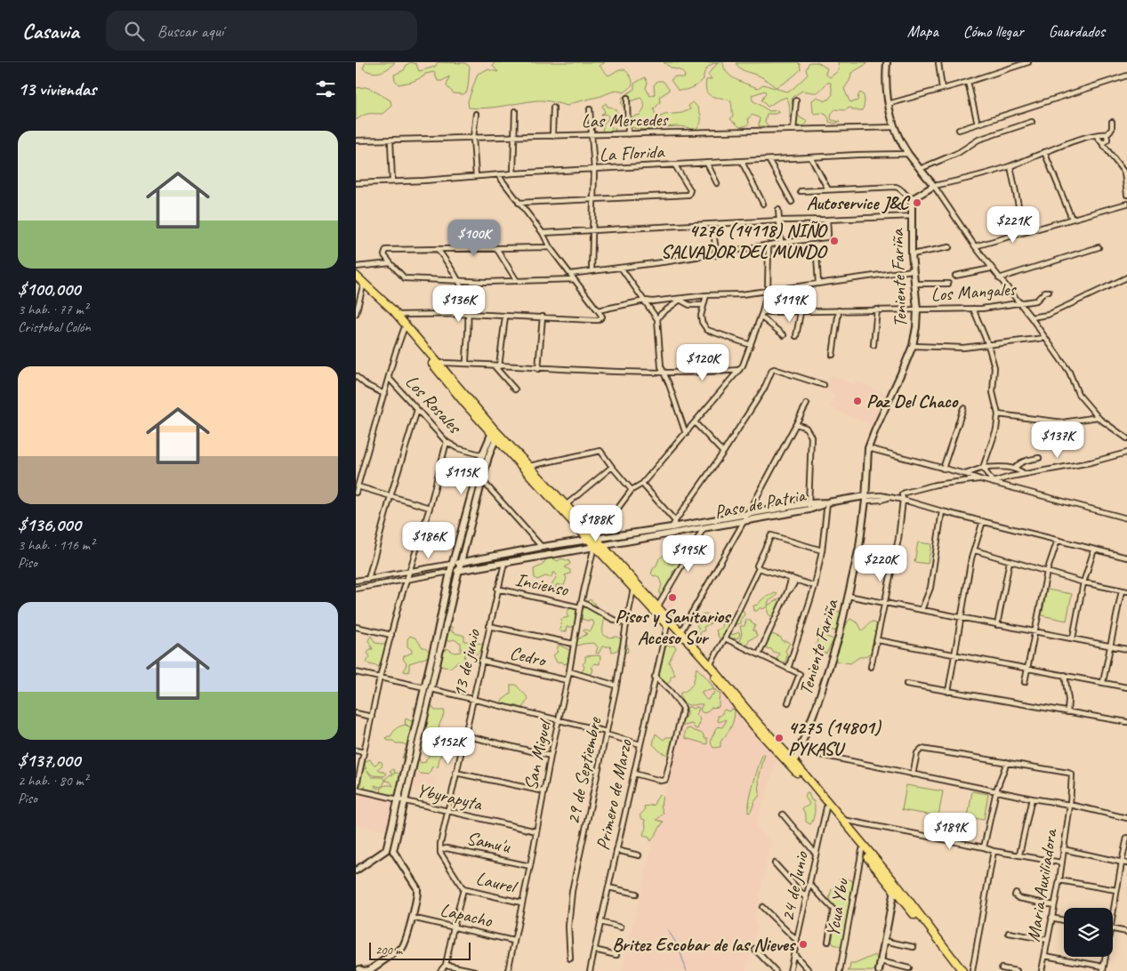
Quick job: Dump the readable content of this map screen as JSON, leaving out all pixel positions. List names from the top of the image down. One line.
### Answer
{"streets":{"street":["Las Mercedes","La Florida","Teniente Fariña","Los Mangales","Los Rosales","Paso de Patria","Incienso","Cedro","13 de junio","San Miguel","29 de Septiembre","Primero de Marzo","Ybyrapyta","Samu'u","Laurel","Maria Auxiliadora","24 de Junio","Ycua Ybu","Lapacho"]},"crossings":[["Teniente Fariña","Los Mangales"],["Teniente Fariña","Paso de Patria"],["Paso de Patria","13 de junio"],["Paso de Patria","San Miguel"],["Incienso","13 de junio"],["Incienso","San Miguel"],["Cedro","13 de junio"],["Cedro","San Miguel"],["13 de junio","Ybyrapyta"],["13 de junio","Samu'u"],["San Miguel","Ybyrapyta"],["San Miguel","Samu'u"],["San Miguel","Laurel"],["San Miguel","Lapacho"]],"places":["Autoservice J&C","4276 (14118) NIÑO SALVADOR DEL MUNDO","Paz Del Chaco","Pisos y Sanitarios Acceso Sur","4275 (14801) PYKASU","Britez Escobar de las Nieves"],"scale_bar":"200 m","page":{"header":"Casavia","search":"Buscar aquí","nav":["Mapa","Cómo llegar","Guardados"],"heading":"13 viviendas","list":[{"name":"$100,000","note":"3 hab. · 77 m² · Cristobal Colón"},{"name":"$136,000","note":"3 hab. · 116 m² · Piso"},{"name":"$137,000","note":"2 hab. · 80 m² · Piso"}],"price":["$221K","$100K","$136K","$119K","$120K","$137K","$115K","$188K","$186K","$195K","$220K","$152K","$189K"],"scale":"200 m"}}
